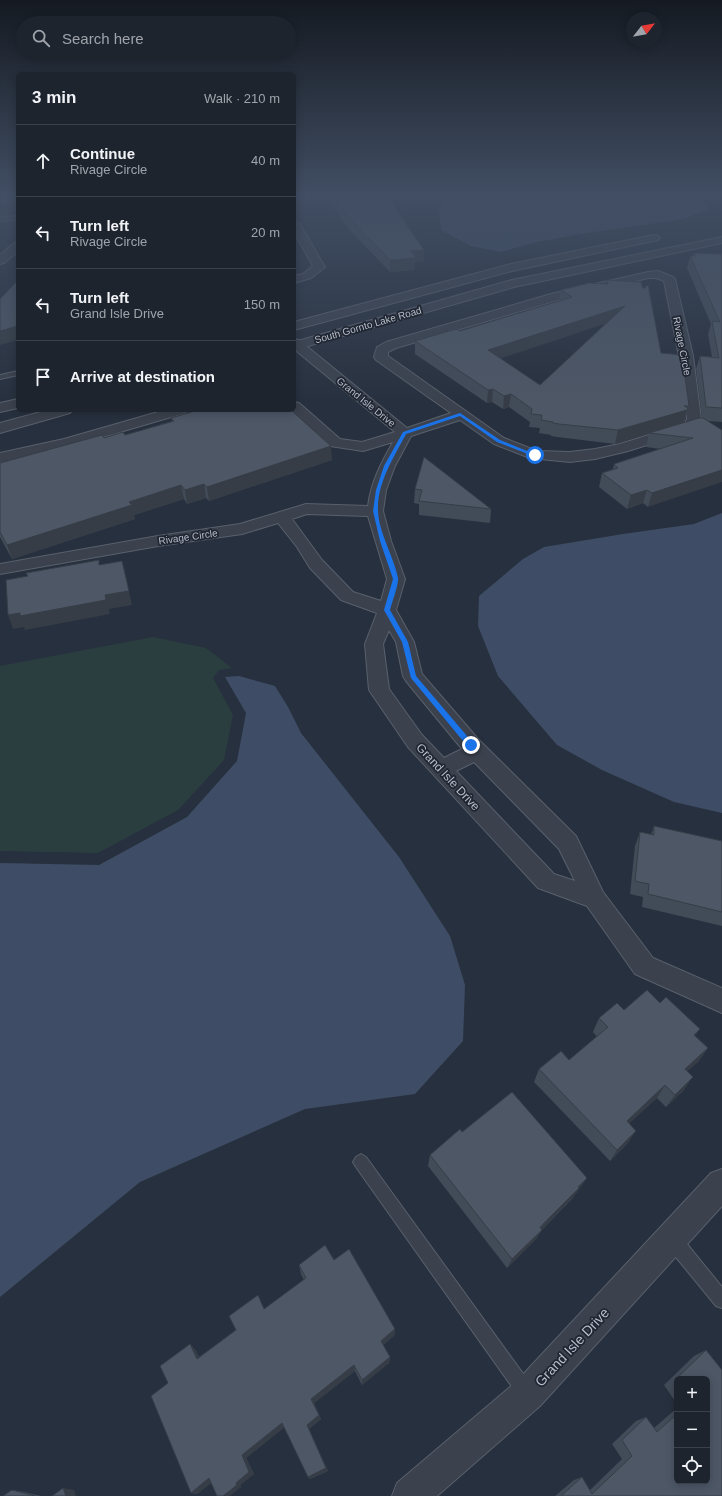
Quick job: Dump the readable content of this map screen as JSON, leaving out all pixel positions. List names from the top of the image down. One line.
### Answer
{"streets":{"street":["South Gornto Lake Road","Rivage Circle","Grand Isle Drive"]},"crossings":[["Rivage Circle","Grand Isle Drive"]],"north":"top right","page":{"search":"Search here","heading":["3 min","Walk · 210 m"],"list":[["Continue","Rivage Circle","40 m"],["Turn left","Rivage Circle","20 m"],["Turn left","Grand Isle Drive","150 m"],"Arrive at destination"],"map_buttons":["+","−"]}}
